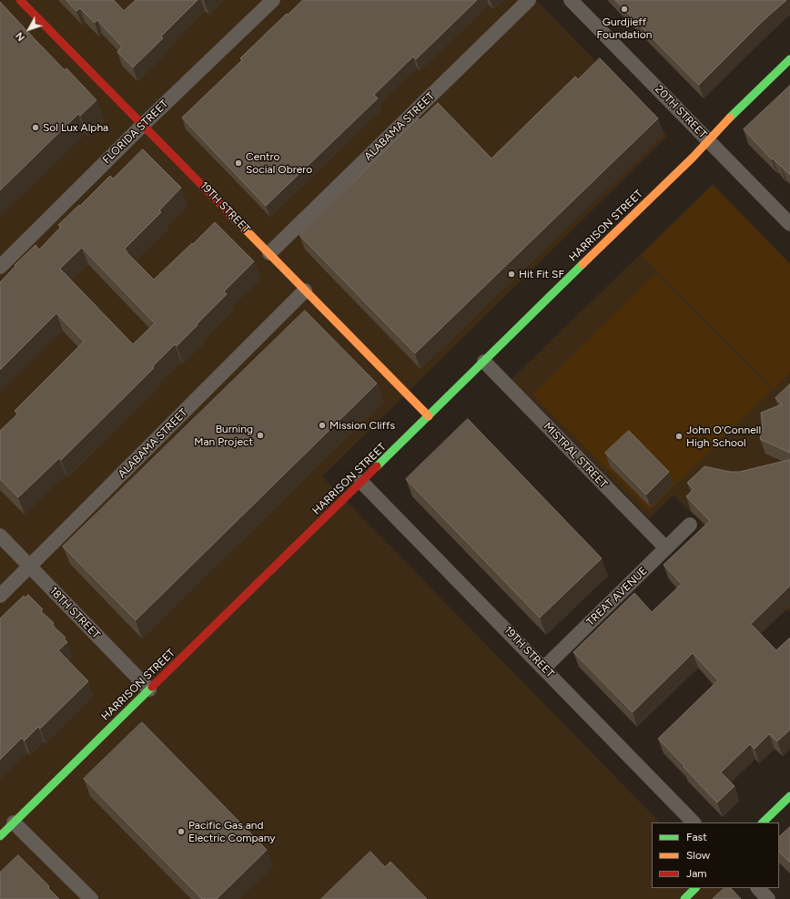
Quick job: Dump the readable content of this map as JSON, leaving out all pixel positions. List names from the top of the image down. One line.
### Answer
{"streets":{"street":["20TH STREET","ALABAMA STREET","FLORIDA STREET","19TH STREET","HARRISON STREET","MISTRAL STREET","TREAT AVENUE","18TH STREET"]},"crossings":[["20TH STREET","HARRISON STREET"],["ALABAMA STREET","19TH STREET"],["ALABAMA STREET","18TH STREET"],["FLORIDA STREET","19TH STREET"],["19TH STREET","HARRISON STREET"],["19TH STREET","TREAT AVENUE"],["HARRISON STREET","MISTRAL STREET"],["HARRISON STREET","18TH STREET"],["MISTRAL STREET","TREAT AVENUE"]],"places":["Gurdjieff Foundation","Sol Lux Alpha","Centro Social Obrero","Hit Fit SF","Mission Cliffs","Burning Man Project","John O'Connell High School","Pacific Gas and Electric Company"],"legend":["Fast","Slow","Jam"],"north":"bottom left"}
